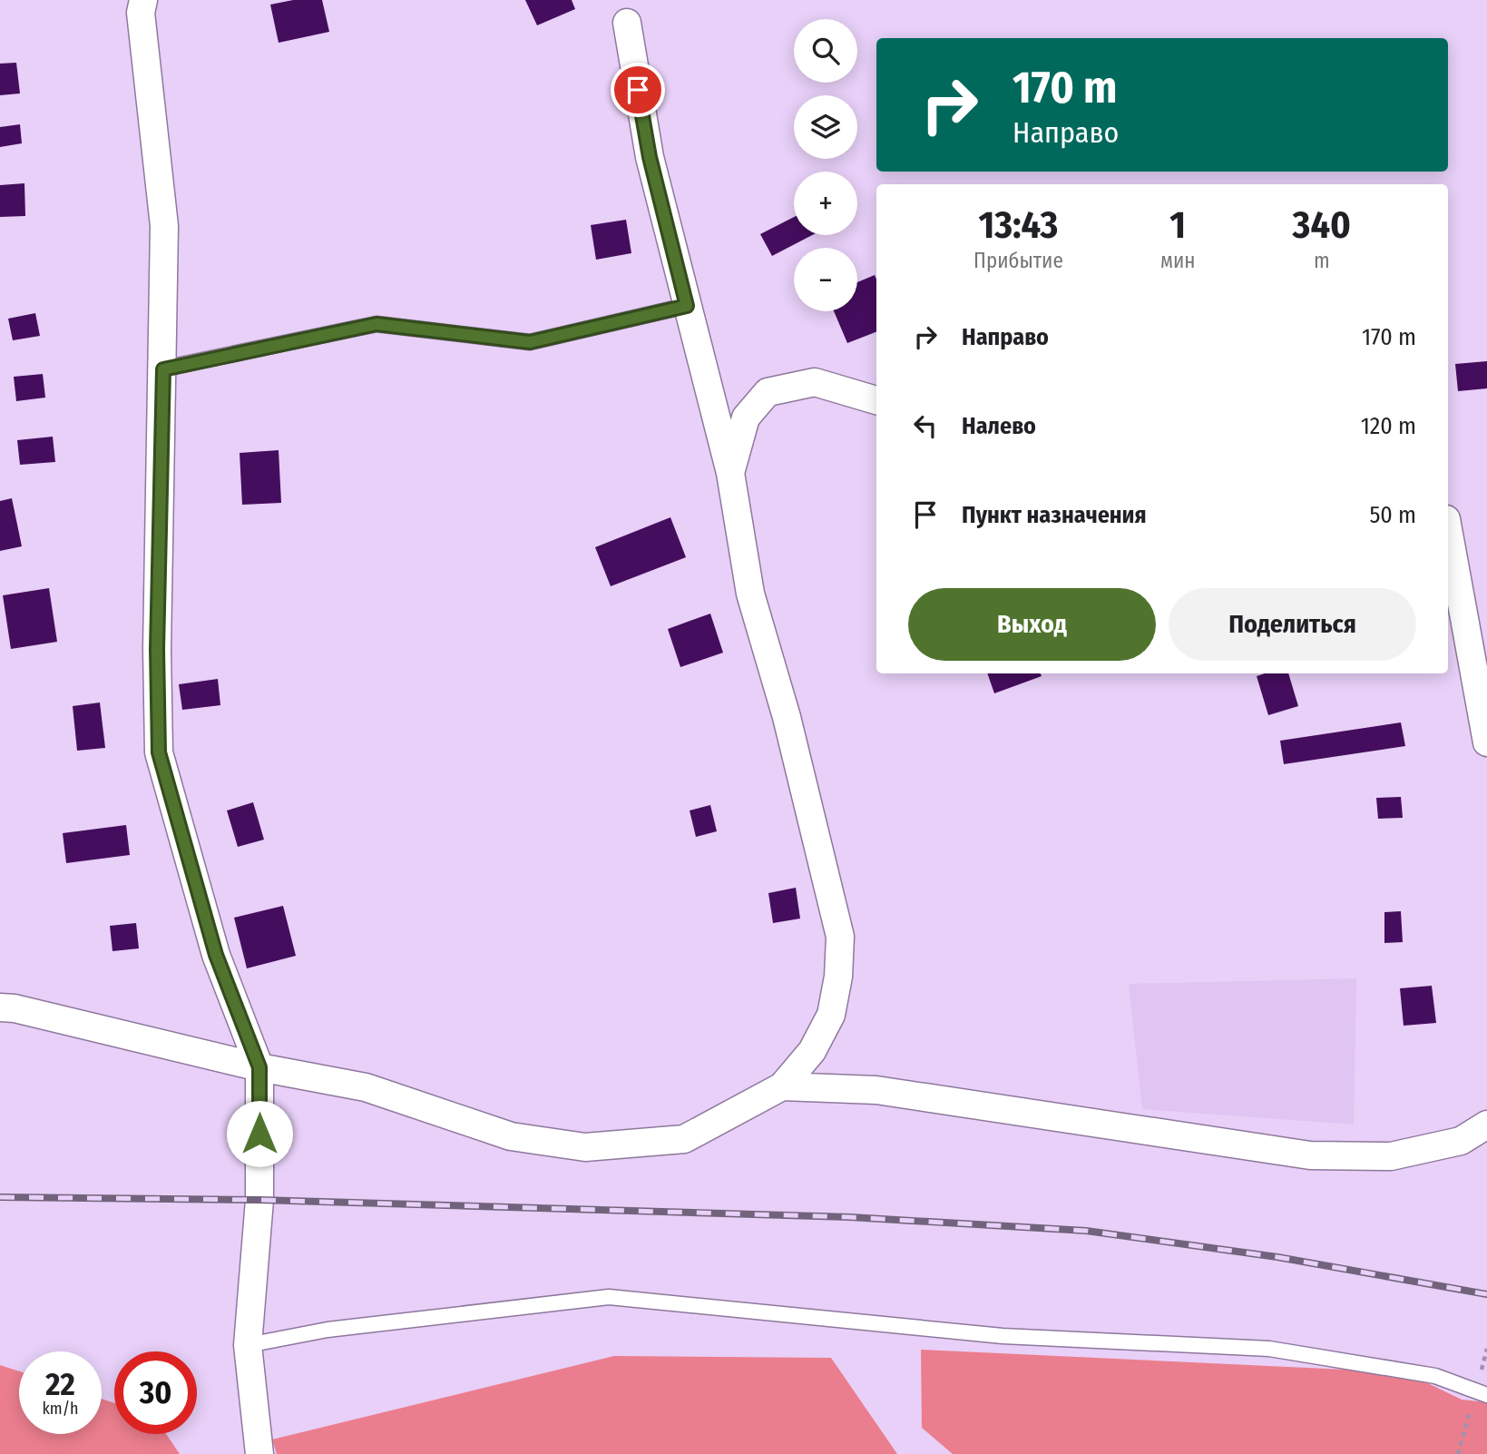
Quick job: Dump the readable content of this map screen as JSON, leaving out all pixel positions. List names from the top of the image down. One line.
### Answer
{"page":{"map_buttons":["+","−"],"turn":["170 m","Направо"],"eta":["13:43","Прибытие","1","мин","340","m"],"list":[{"name":"Направо","value":"170 m"},{"name":"Налево","value":"120 m"},{"name":"Пункт назначения","value":"50 m"}],"buttons":["Выход","Поделиться"],"speed":"22 km/h","limit":"30"}}
